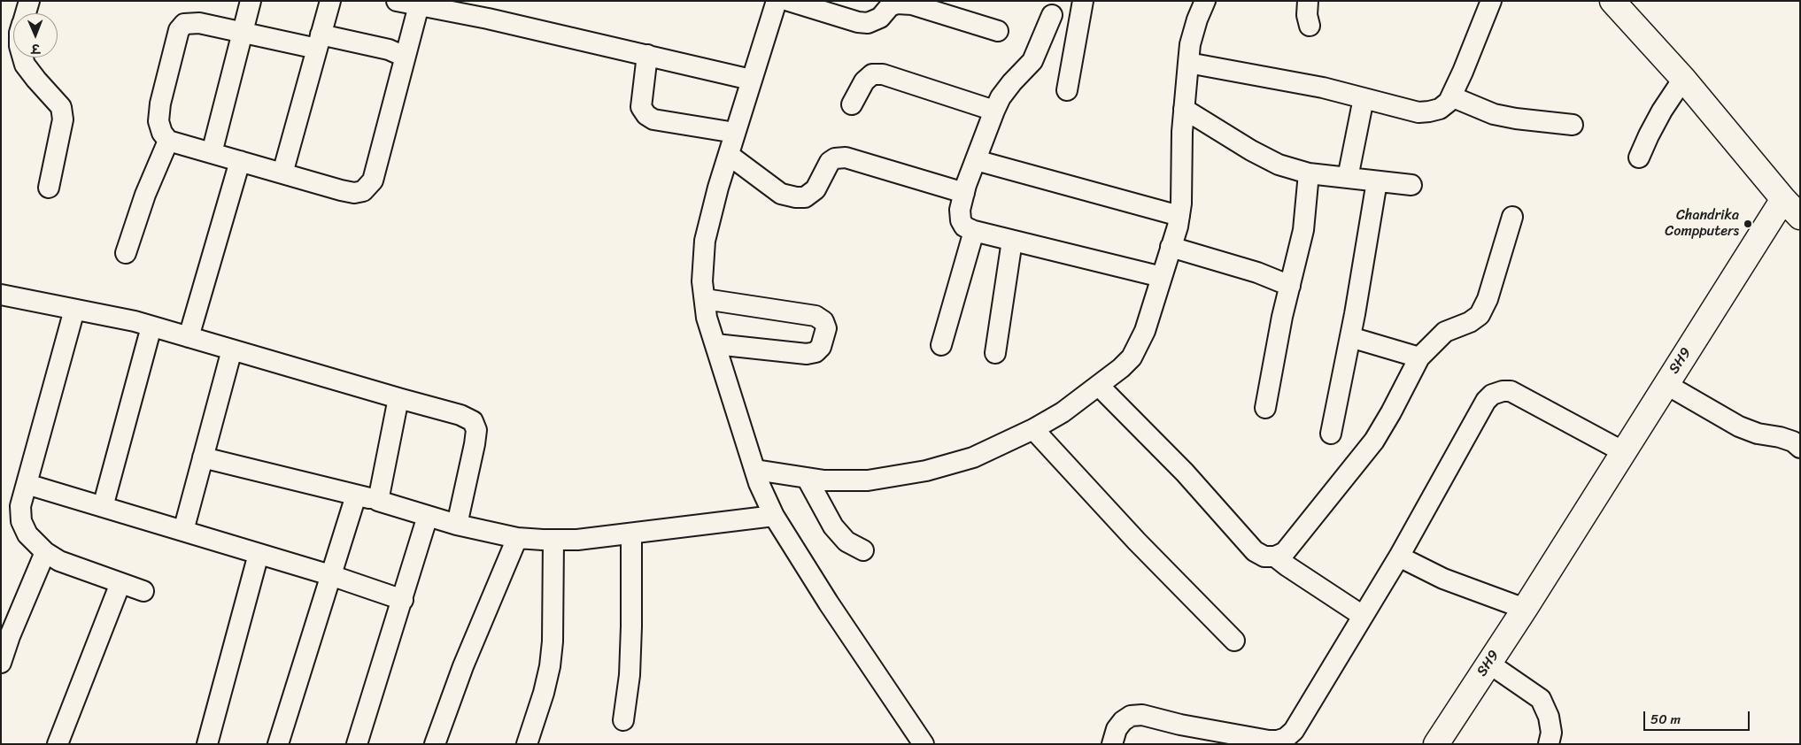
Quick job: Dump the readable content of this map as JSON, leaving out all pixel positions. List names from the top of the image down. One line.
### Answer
{"streets":{"main road":["SH9"]},"places":["Chandrika Compputers"],"scale_bar":"50 m","north":"bottom"}
